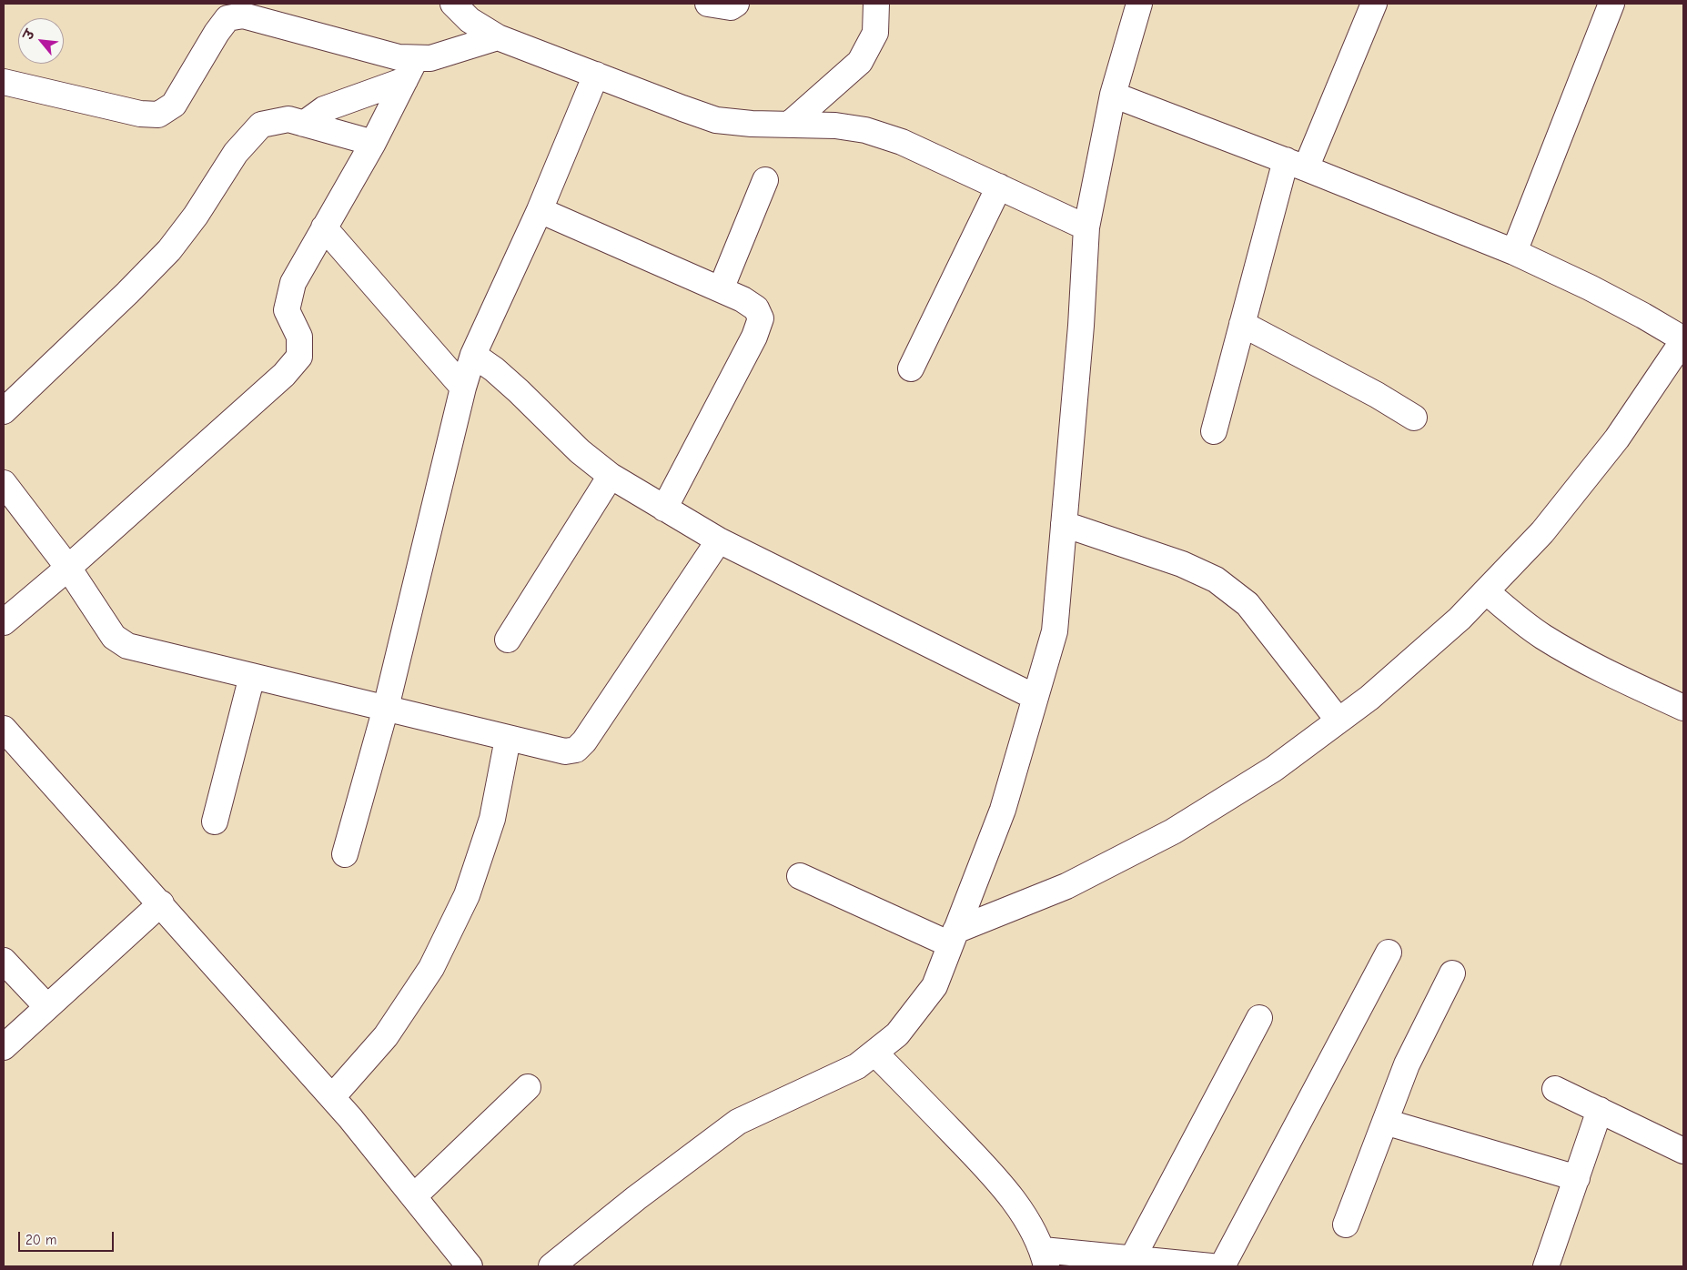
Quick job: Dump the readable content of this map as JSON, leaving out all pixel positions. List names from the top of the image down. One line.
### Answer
{"scale_bar":"20 m","north":"top left"}
